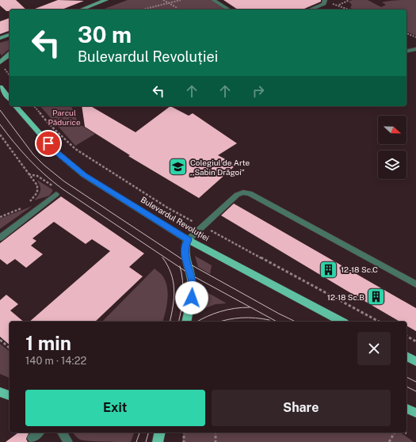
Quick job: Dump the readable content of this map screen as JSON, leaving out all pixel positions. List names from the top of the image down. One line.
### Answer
{"streets":{"main road":["Bulevardul Revoluției"]},"parks":["Parcul Pădurice"],"places":{"school or university":["Colegiul de Arte ,,Sabin Drăgoi\""],"building":["12-18 Sc.C","12-18 Sc.B"]},"north":"right","page":{"turn":["30 m","Bulevardul Revoluției"],"heading":["1 min","140 m · 14:22"],"buttons":["Exit","Share"]}}
